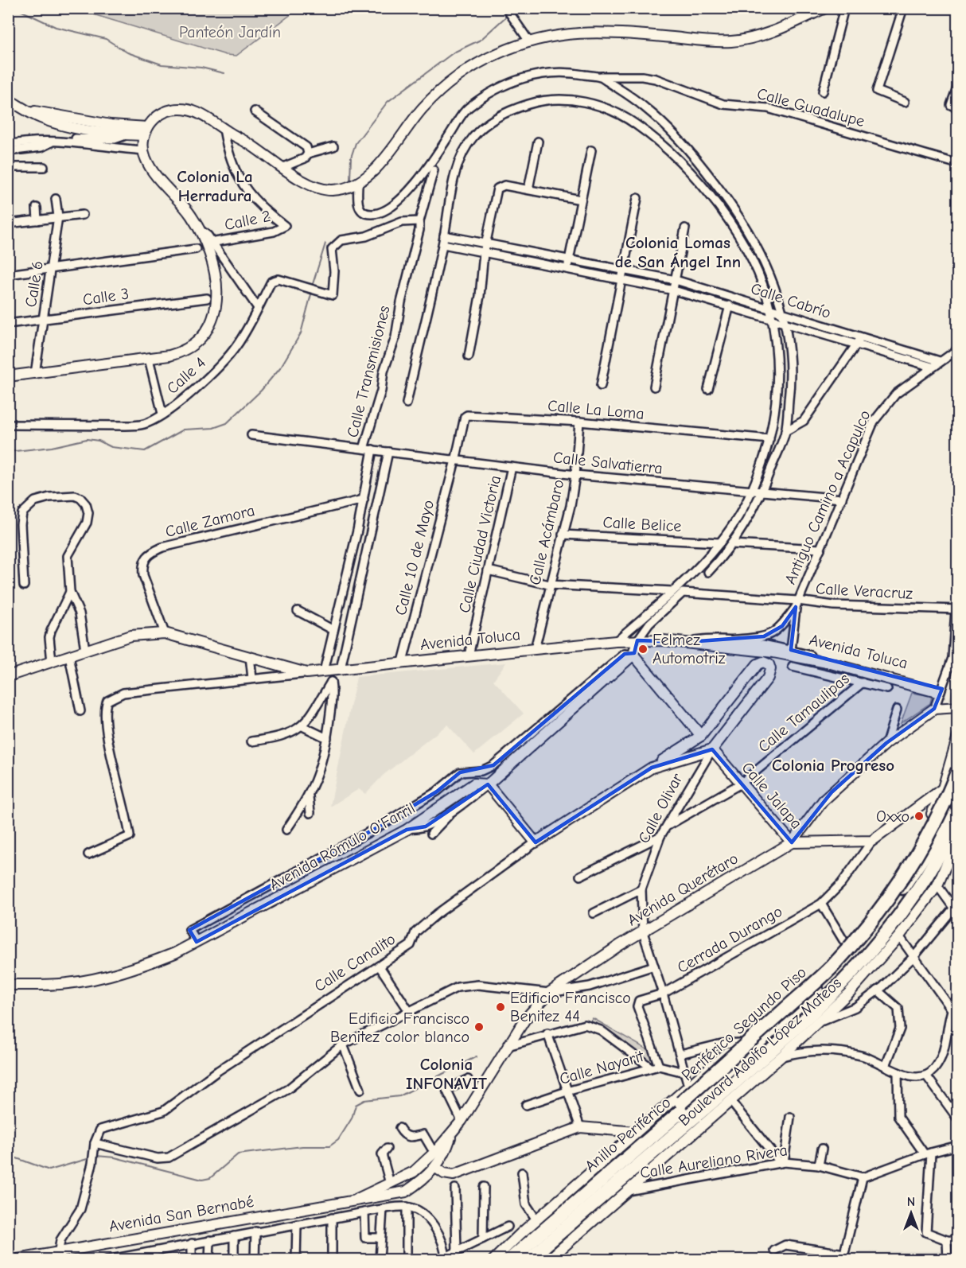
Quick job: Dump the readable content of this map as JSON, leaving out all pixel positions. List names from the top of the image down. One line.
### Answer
{"streets":{"highway":["Periférico Segundo Piso","Anillo Periférico"],"main road":["Avenida Toluca","Calle Jalapa","Calle Olivar","Avenida Rómulo O'Farril","Avenida Querétaro","Calle Canalito","Boulevard Adolfo López Mateos","Avenida San Bernabé"],"street":["Calle Guadalupe","Calle 2","Calle 6","Calle 3","Calle Cabrío","Calle Transmisiones","Calle 4","Calle La Loma","Calle Salvatierra","Antiguo Camino a Acapulco","Calle Zamora","Calle Belice","Calle Acámbaro","Calle Ciudad Victoria","Calle 10 de Mayo","Calle Veracruz","Calle Tamaulipas","Cerrada Durango","Calle Nayarit","Calle Aureliano Rivera"]},"crossings":[["Calle Guadalupe","Calle Cabrío"],["Calle Guadalupe","Calle Salvatierra"],["Calle 6","Calle 3"],["Calle Cabrío","Antiguo Camino a Acapulco"],["Calle Transmisiones","Calle 4"],["Calle Transmisiones","Calle Salvatierra"],["Calle Transmisiones","Calle Zamora"],["Calle Transmisiones","Avenida Toluca"],["Calle La Loma","Calle Salvatierra"],["Calle La Loma","Calle Acámbaro"],["Calle La Loma","Calle 10 de Mayo"],["Calle Salvatierra","Antiguo Camino a Acapulco"],["Calle Salvatierra","Calle Acámbaro"],["Calle Salvatierra","Calle Ciudad Victoria"],["Calle Salvatierra","Calle 10 de Mayo"],["Antiguo Camino a Acapulco","Calle Veracruz"],["Antiguo Camino a Acapulco","Avenida Toluca"],["Calle Zamora","Avenida Toluca"],["Calle Belice","Calle Acámbaro"],["Calle Acámbaro","Avenida Toluca"],["Calle Ciudad Victoria","Avenida Toluca"],["Calle 10 de Mayo","Avenida Toluca"],["Calle Veracruz","Avenida Toluca"],["Calle Tamaulipas","Calle Jalapa"],["Calle Tamaulipas","Calle Olivar"],["Calle Jalapa","Calle Olivar"],["Calle Jalapa","Avenida Querétaro"],["Calle Jalapa","Cerrada Durango"],["Calle Jalapa","Calle Canalito"],["Calle Olivar","Avenida Querétaro"],["Calle Olivar","Cerrada Durango"],["Calle Olivar","Calle Canalito"],["Calle Olivar","Boulevard Adolfo López Mateos"],["Calle Olivar","Calle Nayarit"],["Avenida Querétaro","Avenida San Bernabé"],["Cerrada Durango","Calle Nayarit"],["Boulevard Adolfo López Mateos","Calle Aureliano Rivera"]],"districts":["Colonia La Herradura","Colonia Lomas de San Ángel Inn","Colonia Progreso","Colonia INFONAVIT"],"parks":["Panteón Jardín"],"places":["Felmez Automotriz","Oxxo","Edificio Francisco Benitez 44","Edificio Francisco Benitez color blanco"],"north":"top"}
